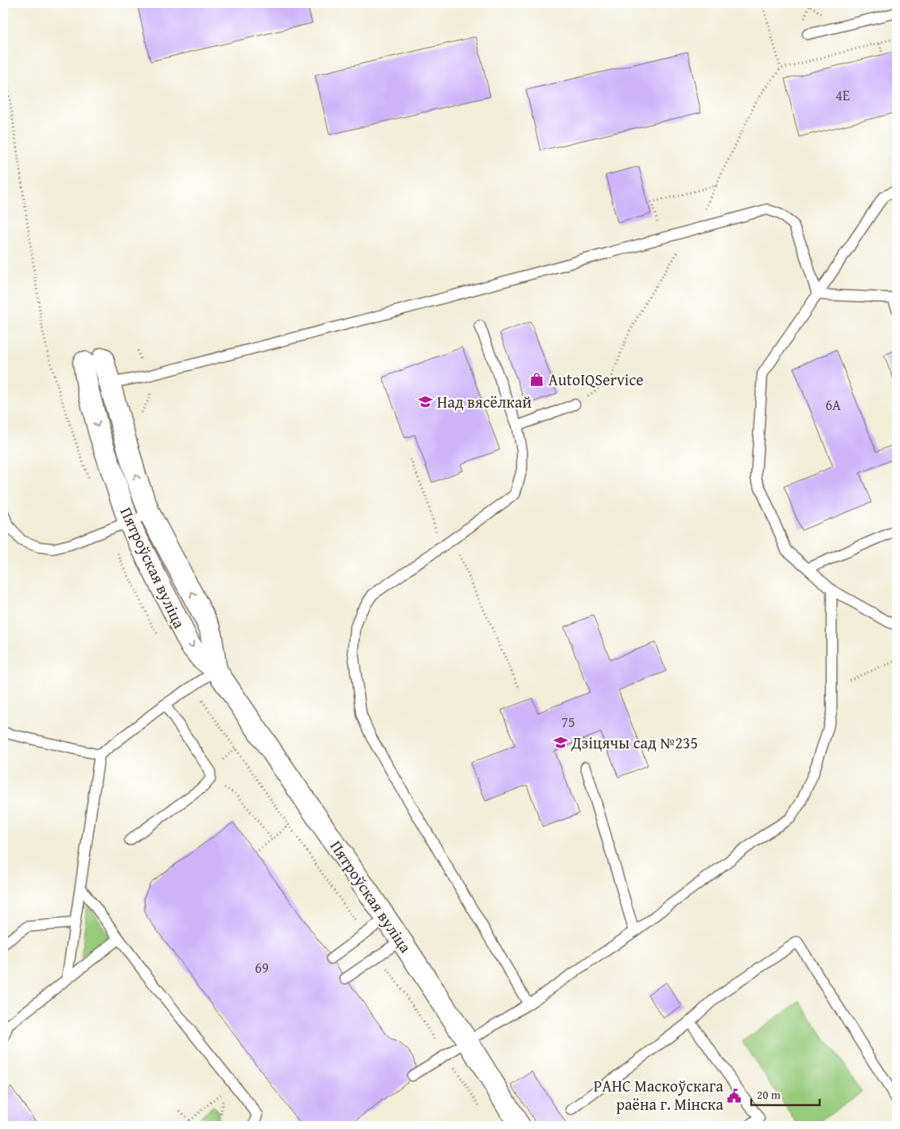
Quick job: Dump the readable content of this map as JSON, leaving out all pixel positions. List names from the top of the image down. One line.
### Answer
{"streets":{"street":["Пятроўская вуліца"]},"places":{"shop":["AutoIQService"],"school or university":["Над вясёлкай","Дзіцячы сад №235"],"public building":["РАНС Маскоўскага раёна г. Мінска"]},"house_numbers":["4Е","6А","75","69"],"scale_bar":"20 m"}
